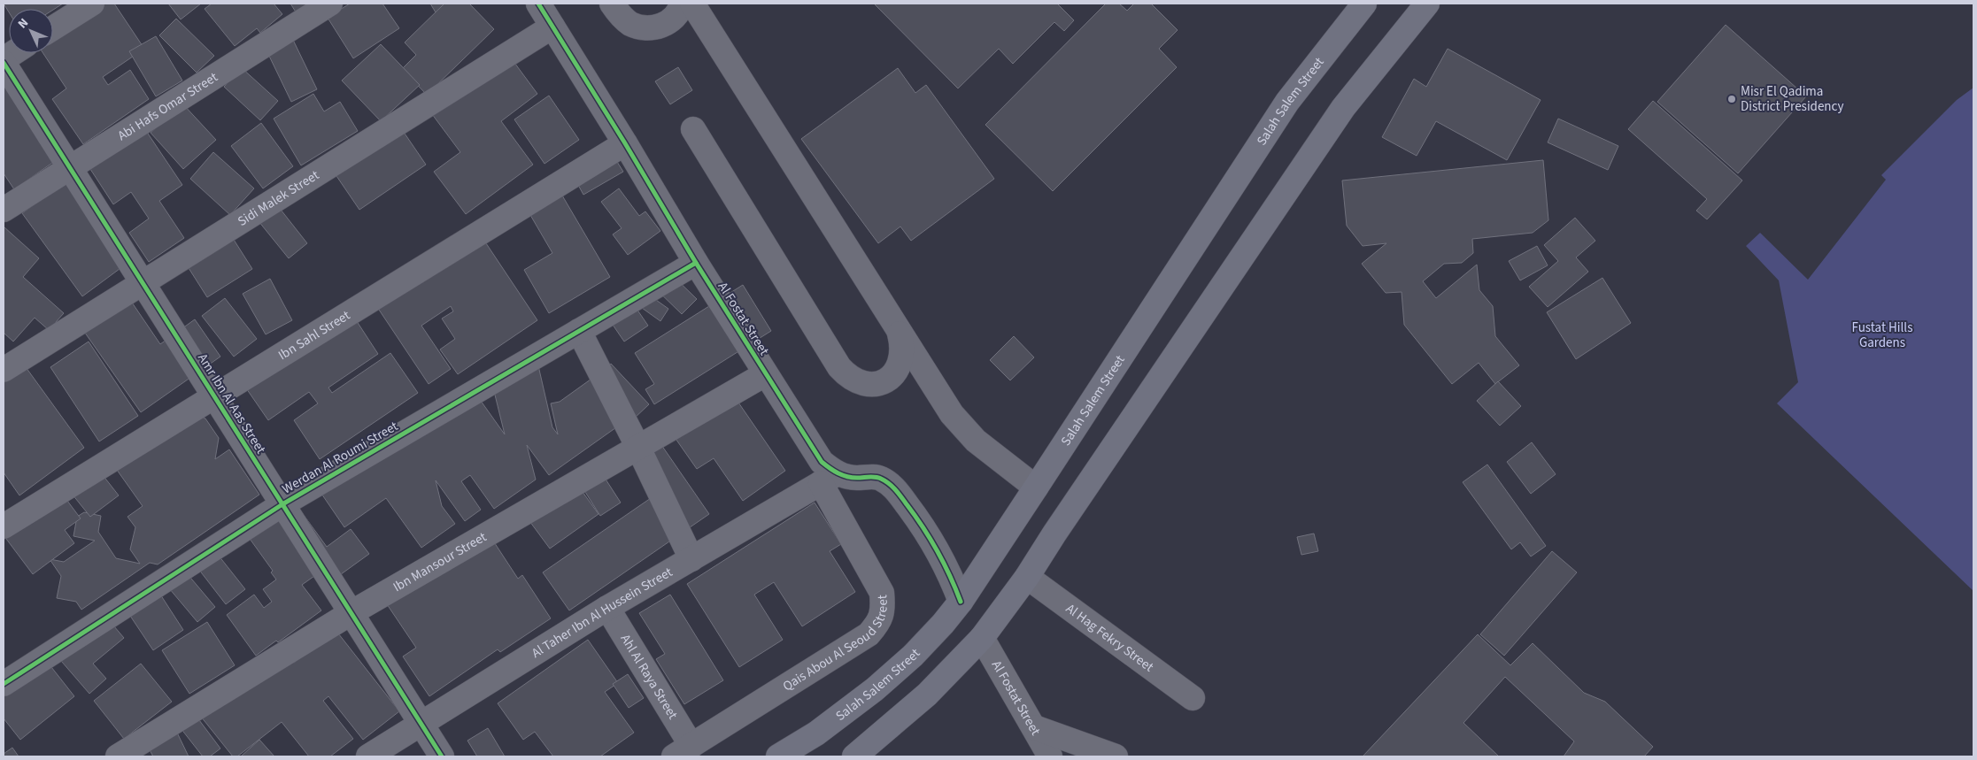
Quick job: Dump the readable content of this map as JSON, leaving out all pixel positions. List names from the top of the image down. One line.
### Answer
{"streets":{"highway":["Salah Salem Street"],"street":["Abi Hafs Omar Street","Sidi Malek Street","Al Fostat Street","Ibn Sahl Street","Amr Ibn Al Aas Street","Werdan Al Roumi Street","Ibn Mansour Street","Al Taher Ibn Al Hussein Street","Al Hag Fekry Street","Qais Abou Al Seoud Street","Ahl Al Raya Street"]},"crossings":[["Salah Salem Street","Al Fostat Street"],["Abi Hafs Omar Street","Amr Ibn Al Aas Street"],["Sidi Malek Street","Al Fostat Street"],["Sidi Malek Street","Amr Ibn Al Aas Street"],["Al Fostat Street","Ibn Sahl Street"],["Al Fostat Street","Werdan Al Roumi Street"],["Al Fostat Street","Ibn Mansour Street"],["Al Fostat Street","Al Taher Ibn Al Hussein Street"],["Al Fostat Street","Qais Abou Al Seoud Street"],["Ibn Sahl Street","Amr Ibn Al Aas Street"],["Amr Ibn Al Aas Street","Werdan Al Roumi Street"],["Amr Ibn Al Aas Street","Ibn Mansour Street"],["Amr Ibn Al Aas Street","Al Taher Ibn Al Hussein Street"],["Al Taher Ibn Al Hussein Street","Qais Abou Al Seoud Street"],["Al Taher Ibn Al Hussein Street","Ahl Al Raya Street"],["Qais Abou Al Seoud Street","Ahl Al Raya Street"]],"parks":["Fustat Hills Gardens"],"places":["Misr El Qadima District Presidency"],"north":"top left"}
